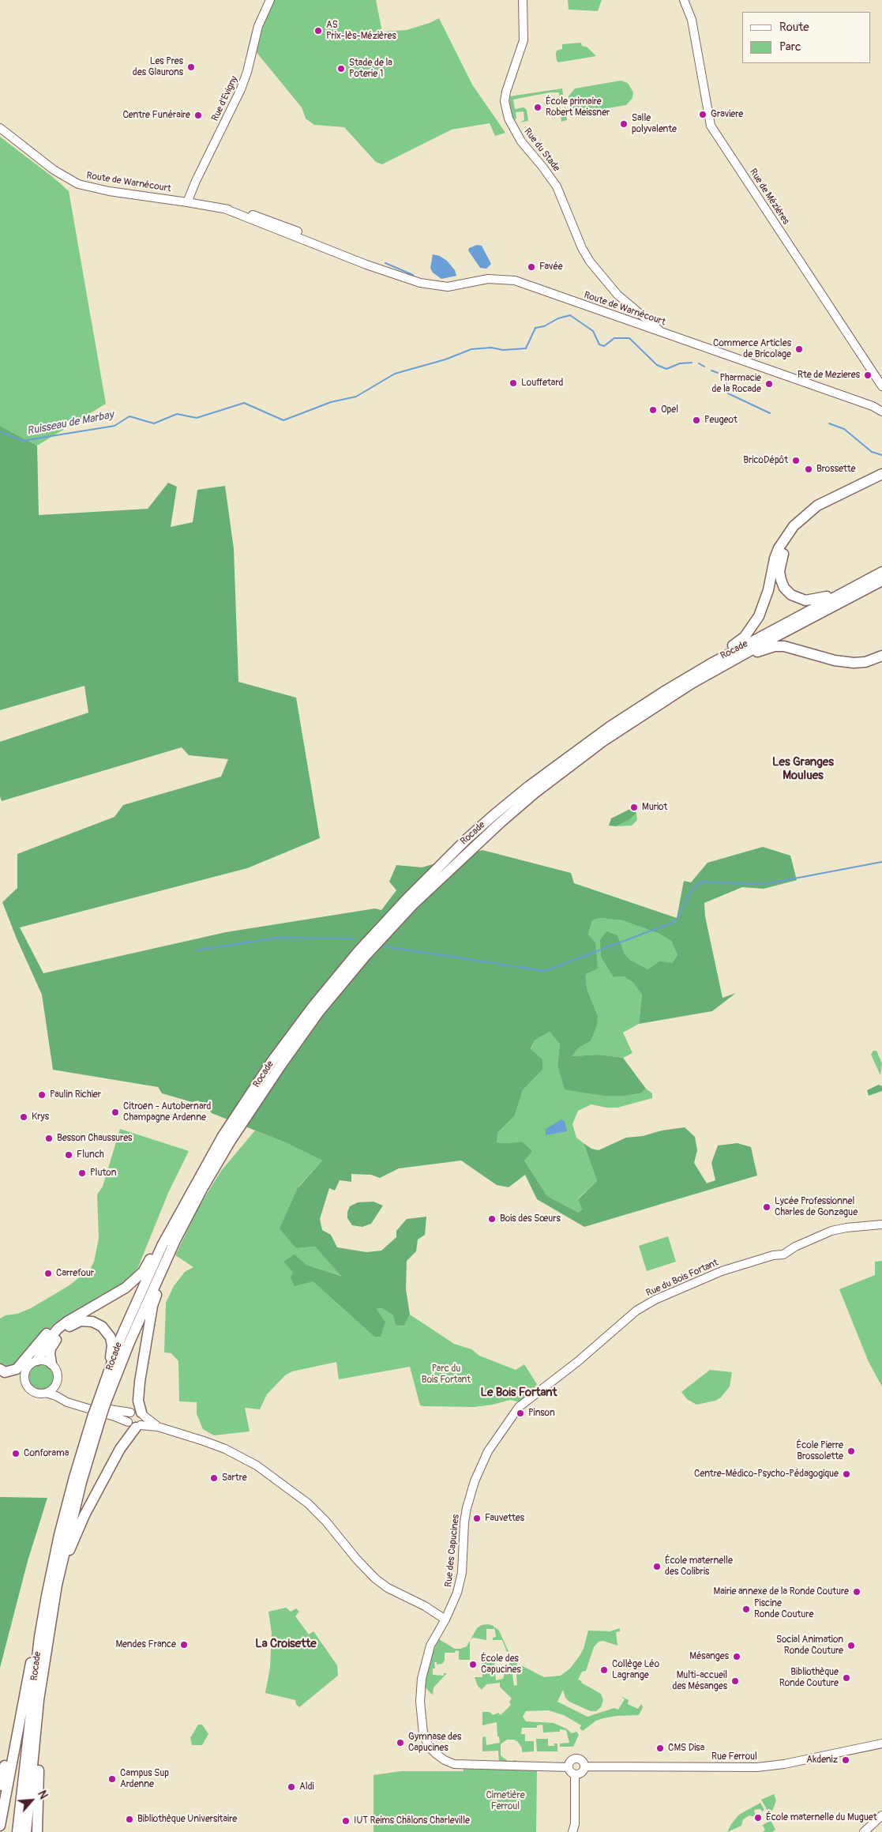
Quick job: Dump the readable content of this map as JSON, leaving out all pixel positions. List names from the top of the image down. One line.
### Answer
{"streets":{"highway":["Rocade"],"street":["Rue d'Evigny","Rue du Stade","Route de Warnécourt","Rue de Mézières","Rue du Bois Fortant","Rue des Capucines","Rue Ferroul"]},"crossings":[["Rue d'Evigny","Route de Warnécourt"],["Rue du Stade","Route de Warnécourt"],["Rue du Bois Fortant","Rue des Capucines"],["Rue des Capucines","Rue Ferroul"]],"districts":["Les Granges Moulues","Le Bois Fortant","La Croisette"],"water":["Ruisseau de Marbay"],"parks":["Parc du Bois Fortant","Cimetière Ferroul"],"places":["AS Prix-lès-Mézières","Les Pres des Glaurons","Stade de la Poterie 1","École primaire Robert Meissner","Graviere","Centre Funéraire","Salle polyvalente","Favée","Commerce Articles de Bricolage","Rte de Mezieres","Louffetard","Pharmacie de la Rocade","Opel","Peugeot","BricoDépôt","Brossette","Muriot","Paulin Richier","Citroën - Autobernard Champagne Ardenne","Krys","Besson Chaussures","Flunch","Pluton","Lycée Professionnel Charles de Gonzague","Bois des Sœurs","Carrefour","Pinson","École Pierre Brossolette","Conforama","Centre-Médico-Psycho-Pédagogique","Sartre","Fauvettes","École maternelle des Colibris","Mairie annexe de la Ronde Couture","Piscine Ronde Couture","Mendes France","Social Animation Ronde Couture","Mésanges","École des Capucines","Collège Léo Lagrange","Bibliothèque Ronde Couture","Multi-accueil des Mésanges","Gymnase des Capucines","CMS Disa","Akdeniz","Campus Sup Ardenne","Aldi","École maternelle du Muguet","Bibliothèque Universitaire","IUT Reims Châlons Charleville"],"legend":["Route","Parc"],"north":"top right"}
